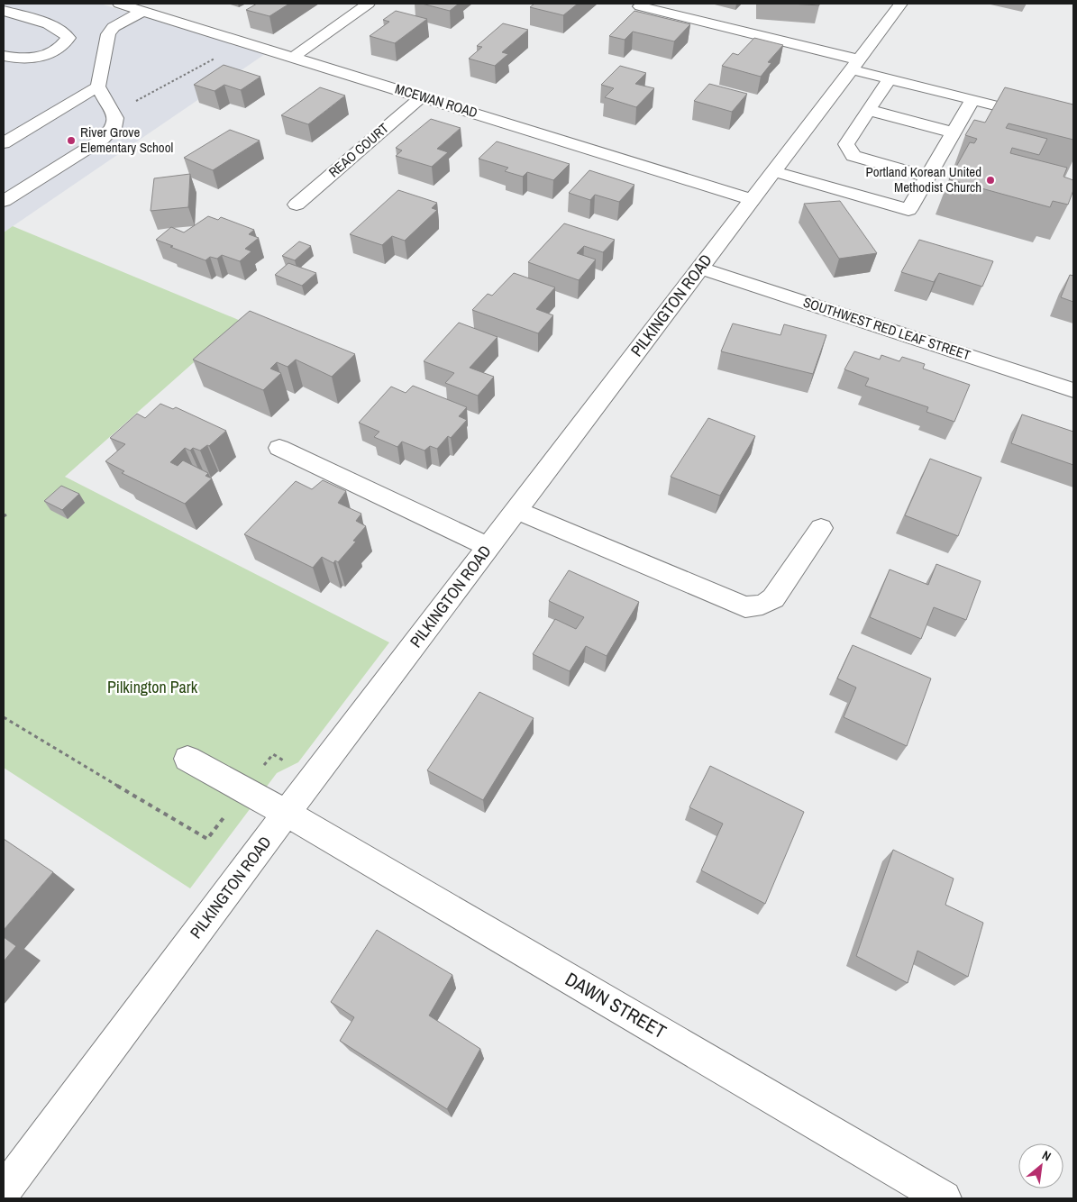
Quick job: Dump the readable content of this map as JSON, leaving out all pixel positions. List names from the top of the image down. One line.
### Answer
{"streets":{"street":["MCEWAN ROAD","REAO COURT","PILKINGTON ROAD","SOUTHWEST RED LEAF STREET","DAWN STREET"]},"crossings":[["MCEWAN ROAD","REAO COURT"],["MCEWAN ROAD","PILKINGTON ROAD"],["PILKINGTON ROAD","SOUTHWEST RED LEAF STREET"],["PILKINGTON ROAD","DAWN STREET"]],"parks":["Pilkington Park"],"places":["River Grove Elementary School","Portland Korean United Methodist Church"],"north":"top right"}
